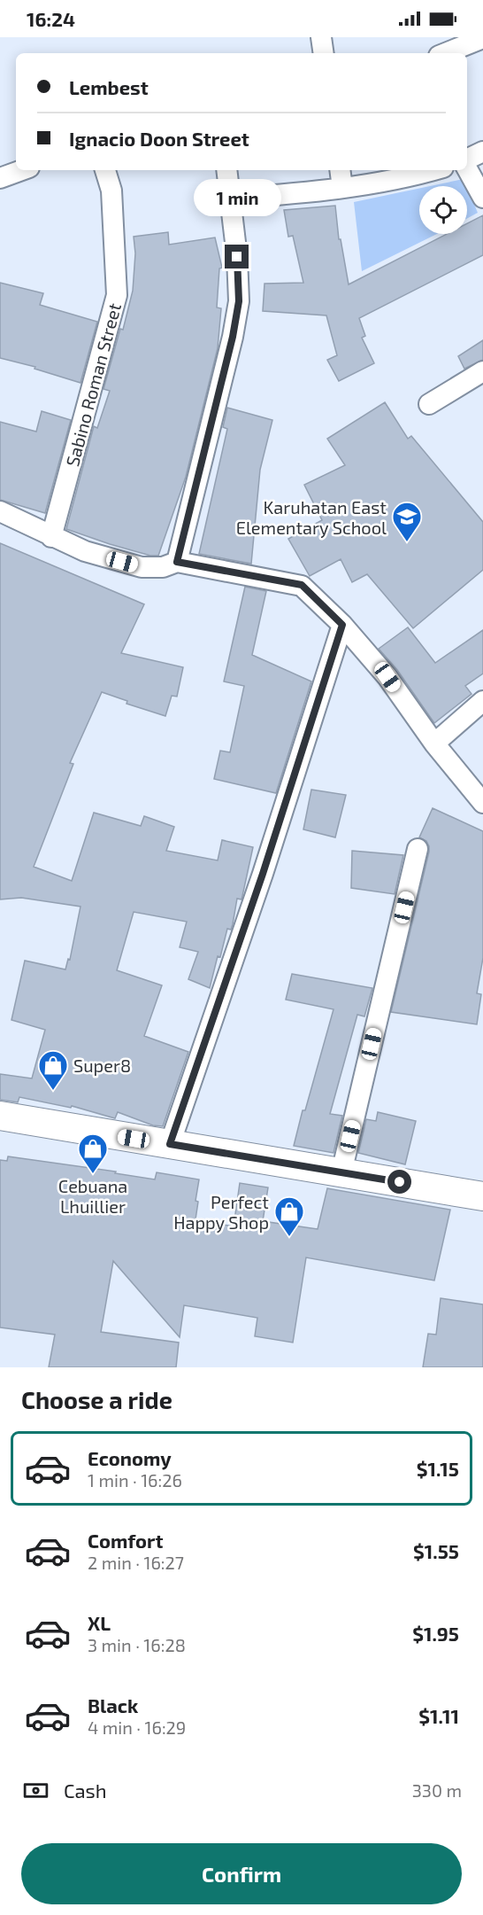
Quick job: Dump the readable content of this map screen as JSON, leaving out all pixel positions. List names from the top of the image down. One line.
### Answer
{"streets":{"street":["Sabino Roman Street"]},"places":{"school or university":["Karuhatan East Elementary School"],"shop":["Super8","Cebuana Lhuillier","Perfect Happy Shop"]},"page":{"status":"16:24","banner":["Lembest","Ignacio Doon Street"],"bubble":"1 min","heading":"Choose a ride","list":[{"name":"Economy","note":"1 min · 16:26","value":"$1.15"},{"name":"Comfort","note":"2 min · 16:27","value":"$1.55"},{"name":"XL","note":"3 min · 16:28","value":"$1.95"},{"name":"Black","note":"4 min · 16:29","value":"$1.11"}],"pay":["Cash","330 m"],"buttons":"Confirm"}}
